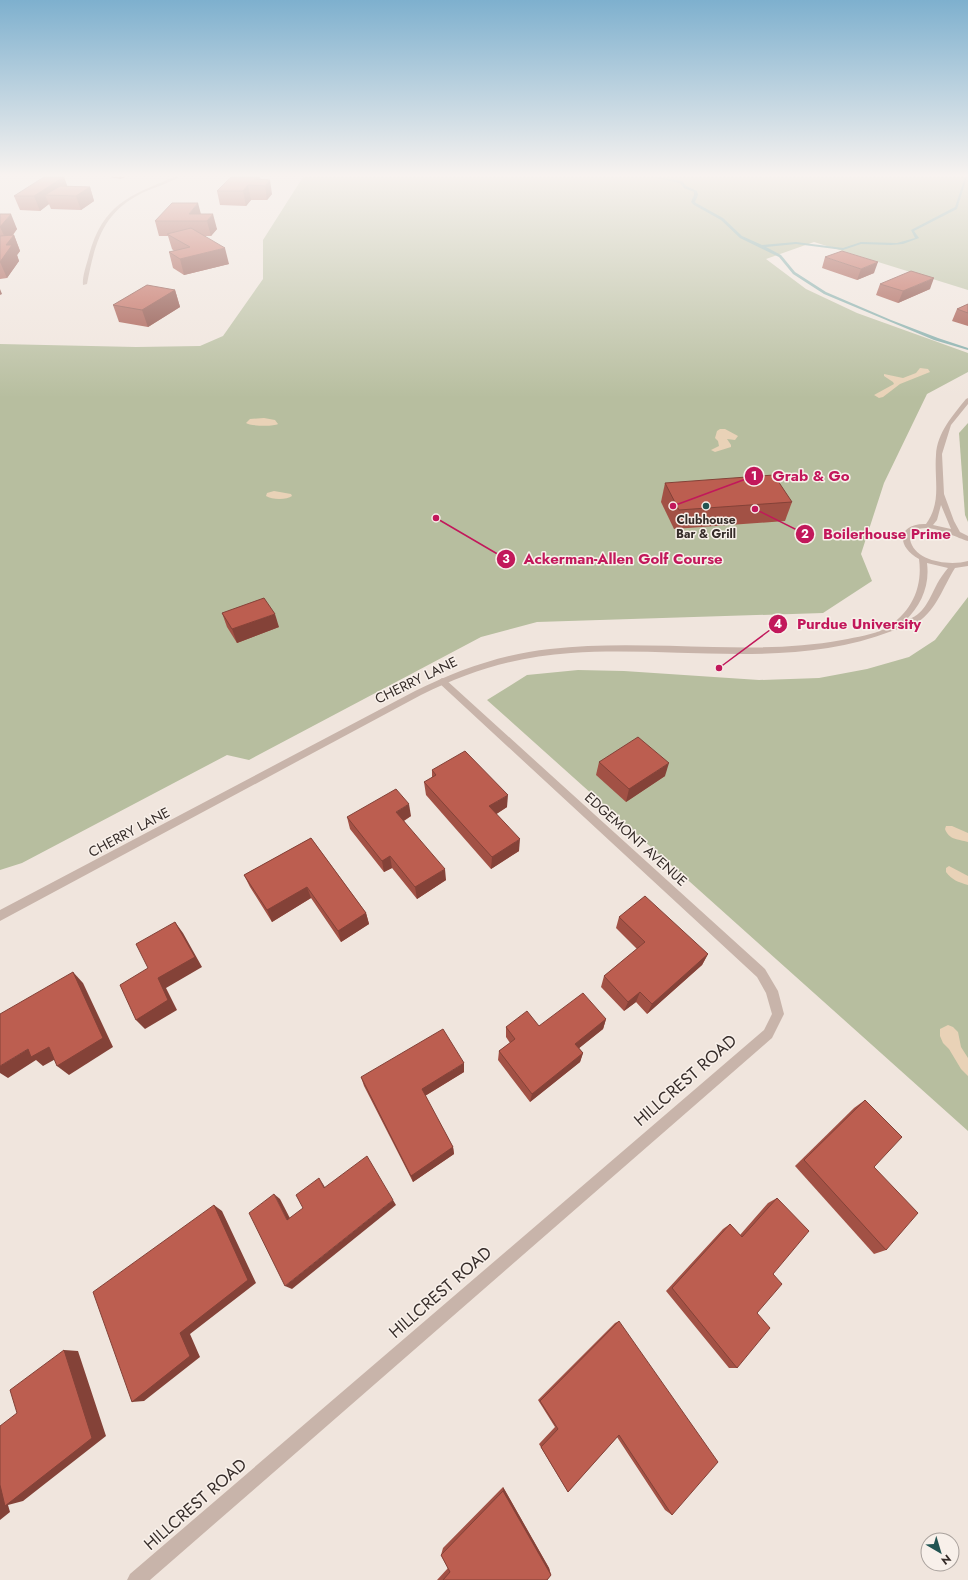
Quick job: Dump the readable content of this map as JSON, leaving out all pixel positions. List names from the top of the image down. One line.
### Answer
{"streets":{"street":["CHERRY LANE","EDGEMONT AVENUE","HILLCREST ROAD"]},"crossings":[["CHERRY LANE","EDGEMONT AVENUE"],["EDGEMONT AVENUE","HILLCREST ROAD"]],"places":["Grab & Go","Clubhouse Bar & Grill","Boilerhouse Prime","Ackerman-Allen Golf Course","Purdue University"],"north":"bottom right"}
